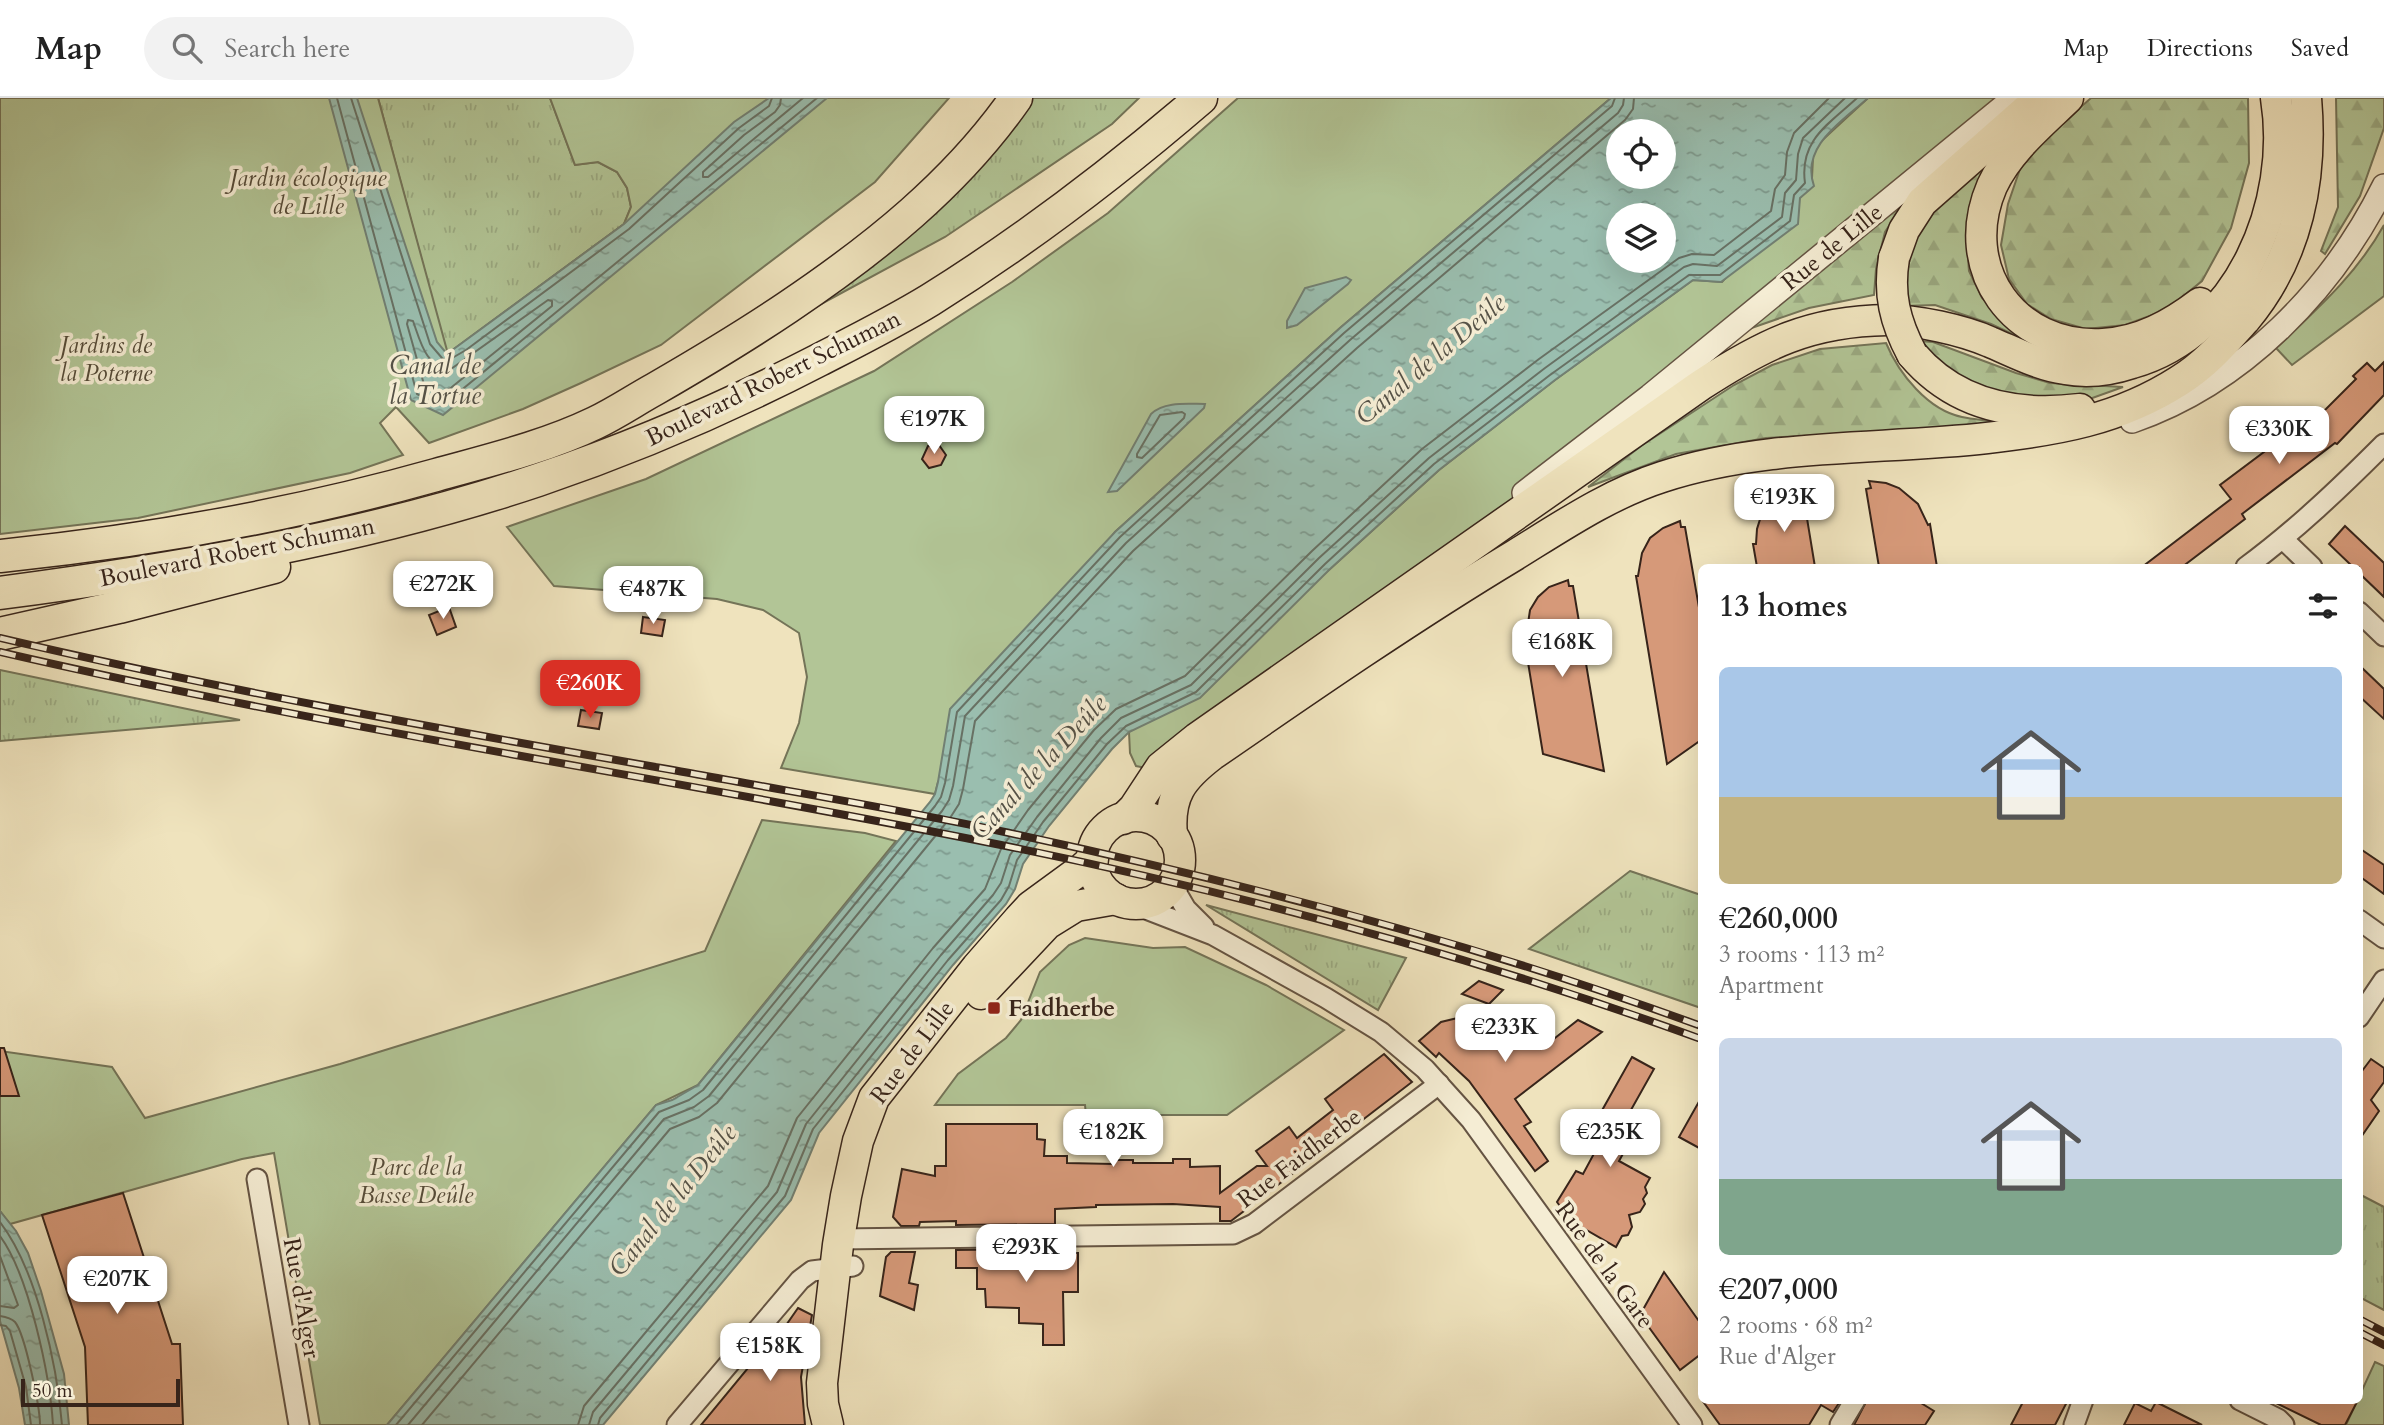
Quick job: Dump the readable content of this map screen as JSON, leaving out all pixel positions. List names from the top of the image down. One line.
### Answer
{"streets":{"highway":["Boulevard Robert Schuman"],"main road":["Rue de Lille"],"street":["Rue Faidherbe","Rue de la Gare","Rue d'Alger"]},"crossings":[["Rue de Lille","Rue Faidherbe"],["Rue de Lille","Rue de la Gare"],["Rue Faidherbe","Rue de la Gare"]],"water":["Canal de la Deûle","Canal de la Tortue"],"parks":["Jardin écologique de Lille","Jardins de la Poterne","Parc de la Basse Deûle"],"places":{"transit":["Faidherbe"]},"scale_bar":"50 m","page":{"header":"Map","search":"Search here","nav":["Map","Directions","Saved"],"price":["€197K","€330K","€193K","€272K","€487K","€168K","€260K","€233K","€182K","€235K","€293K","€207K","€158K"],"heading":"13 homes","list":[{"name":"€260,000","note":"3 rooms · 113 m² · Apartment"},{"name":"€207,000","note":"2 rooms · 68 m² · Rue d'Alger"}],"scale":"50 m"}}
